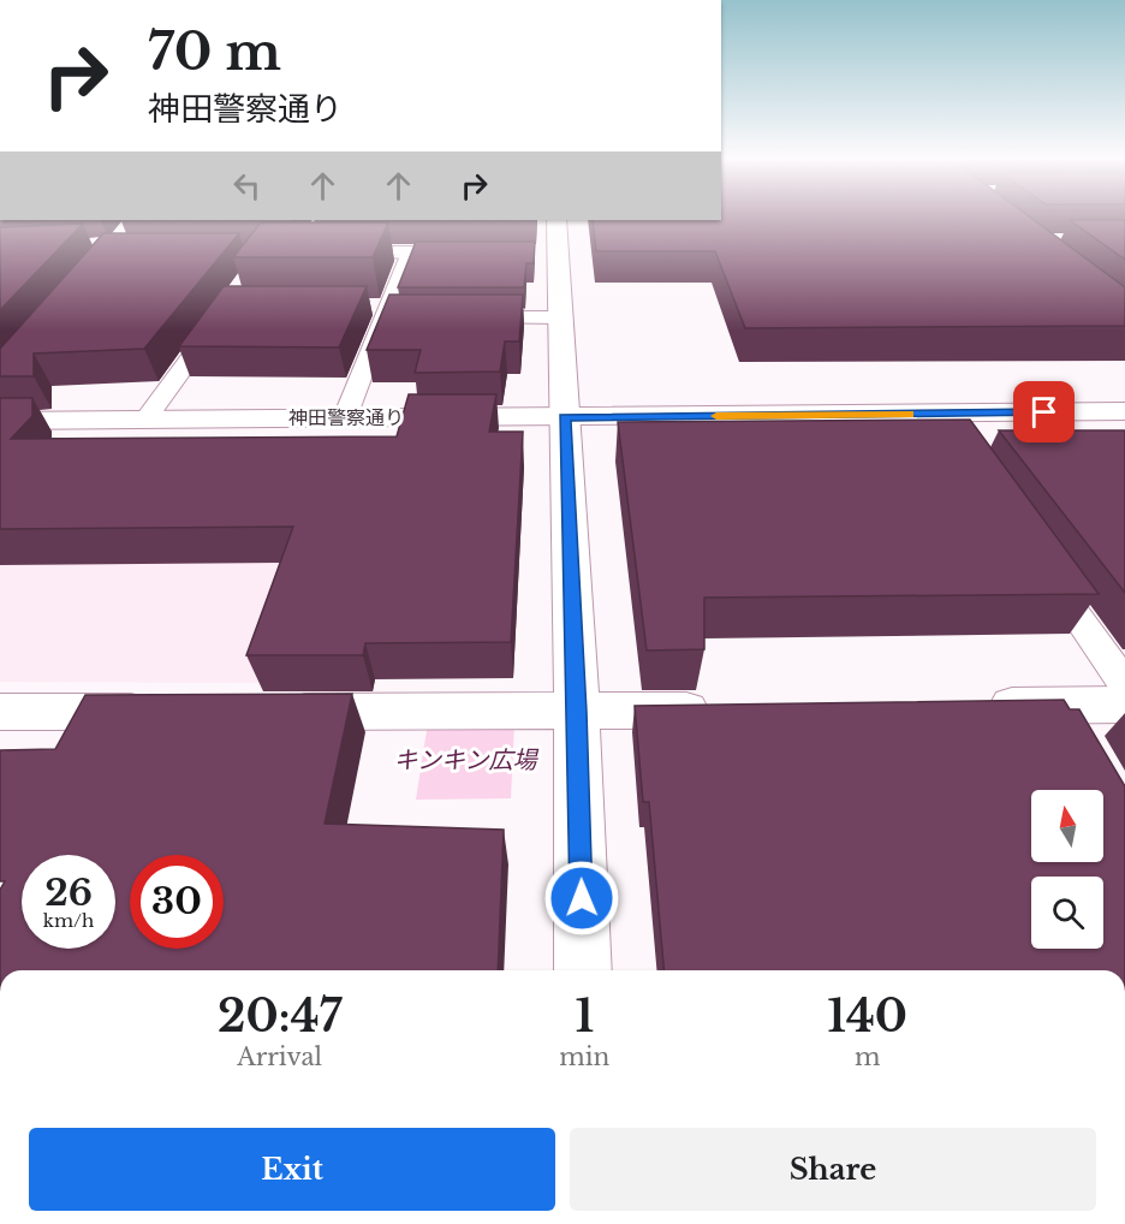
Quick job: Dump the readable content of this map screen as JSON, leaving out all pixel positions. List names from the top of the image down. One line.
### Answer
{"streets":{"street":["神田警察通り"]},"parks":["キンキン広場"],"north":"top","page":{"turn":["70 m","神田警察通り"],"speed":"26 km/h","limit":"30","eta":["20:47","Arrival","1","min","140","m"],"buttons":["Exit","Share"]}}
